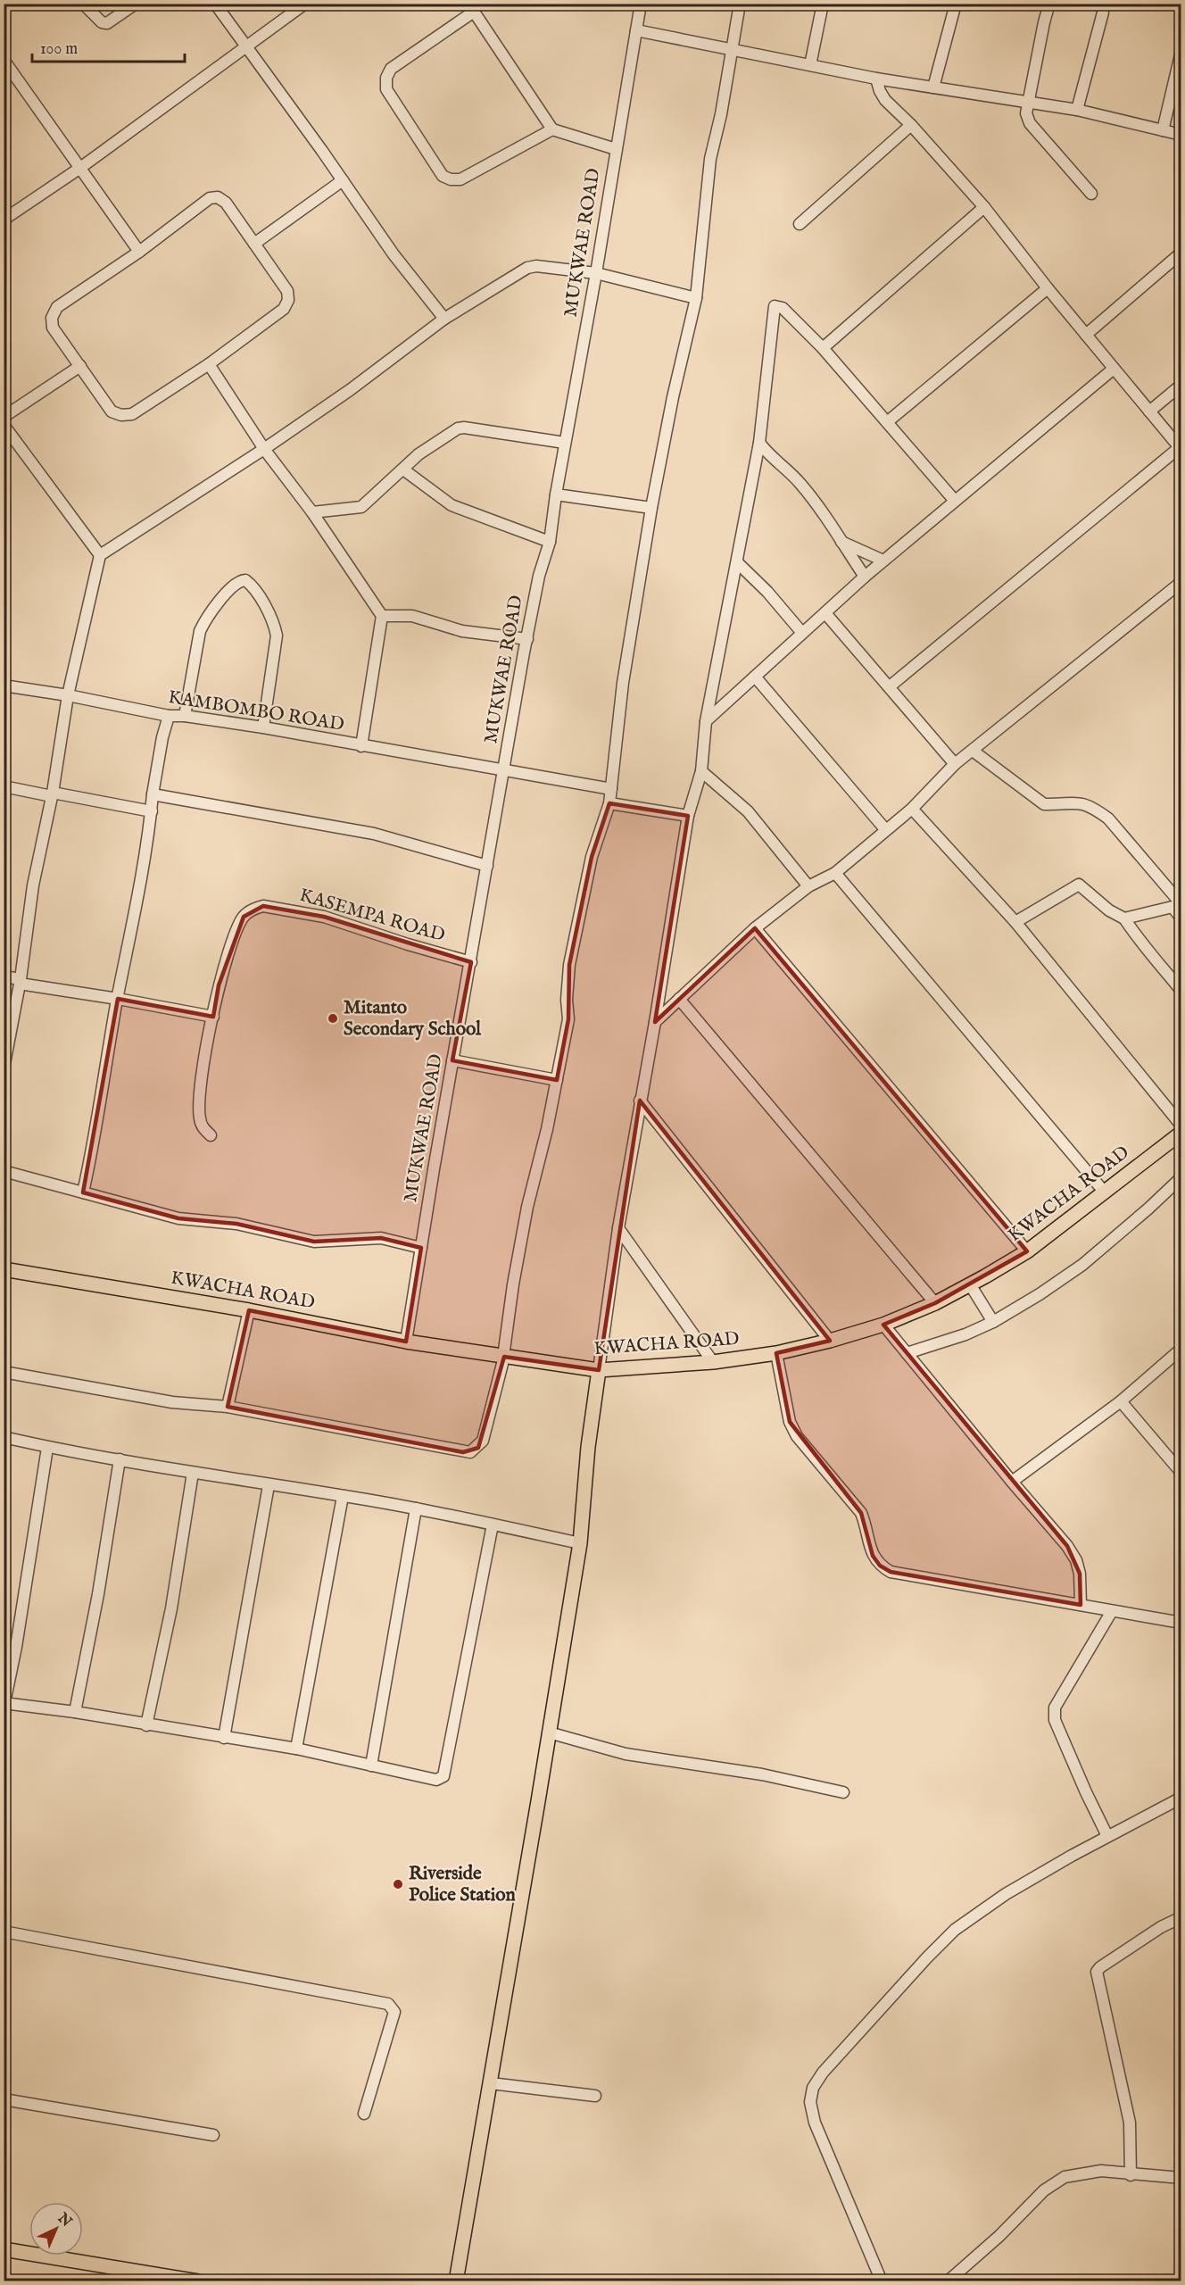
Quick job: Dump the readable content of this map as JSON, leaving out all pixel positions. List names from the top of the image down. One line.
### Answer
{"streets":{"main road":["KWACHA ROAD"],"street":["MUKWAE ROAD","KAMBOMBO ROAD","KASEMPA ROAD"]},"crossings":[["MUKWAE ROAD","KAMBOMBO ROAD"],["MUKWAE ROAD","KASEMPA ROAD"],["MUKWAE ROAD","KWACHA ROAD"]],"places":["Mitanto Secondary School","Riverside Police Station"],"scale_bar":"100 m","north":"top right"}
